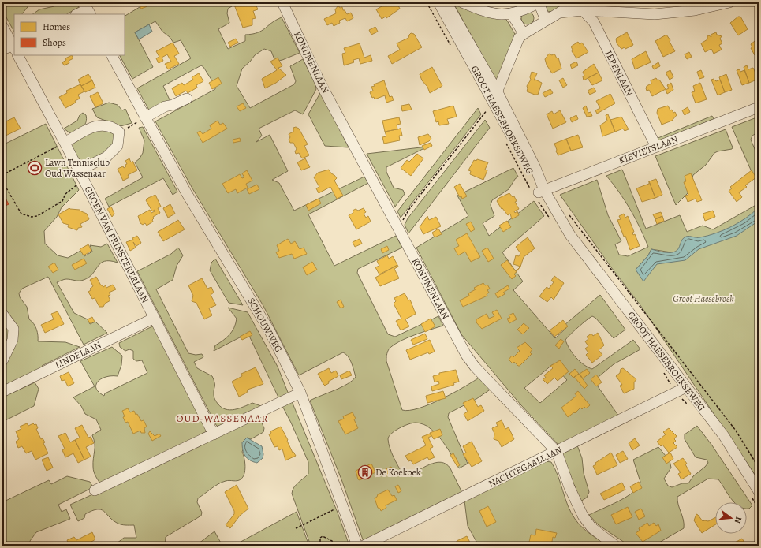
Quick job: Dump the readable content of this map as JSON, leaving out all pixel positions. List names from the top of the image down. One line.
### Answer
{"streets":{"street":["KONIJNENLAAN","IEPENLAAN","GROOT HAESEBROEKSEWEG","KIEVIETSLAAN","GROEN VAN PRINSTERERLAAN","SCHOUWWEG","LINDELAAN","NACHTEGAALLAAN"]},"crossings":[["KONIJNENLAAN","NACHTEGAALLAAN"],["IEPENLAAN","KIEVIETSLAAN"],["GROOT HAESEBROEKSEWEG","KIEVIETSLAAN"],["GROOT HAESEBROEKSEWEG","NACHTEGAALLAAN"],["GROEN VAN PRINSTERERLAAN","LINDELAAN"]],"districts":["OUD-WASSENAAR"],"parks":["Groot Haesebroek"],"places":{"sports":["Lawn Tennisclub Oud Wassenaar"],"building":["De Koekoek"]},"legend":["Homes","Shops"],"north":"right"}
